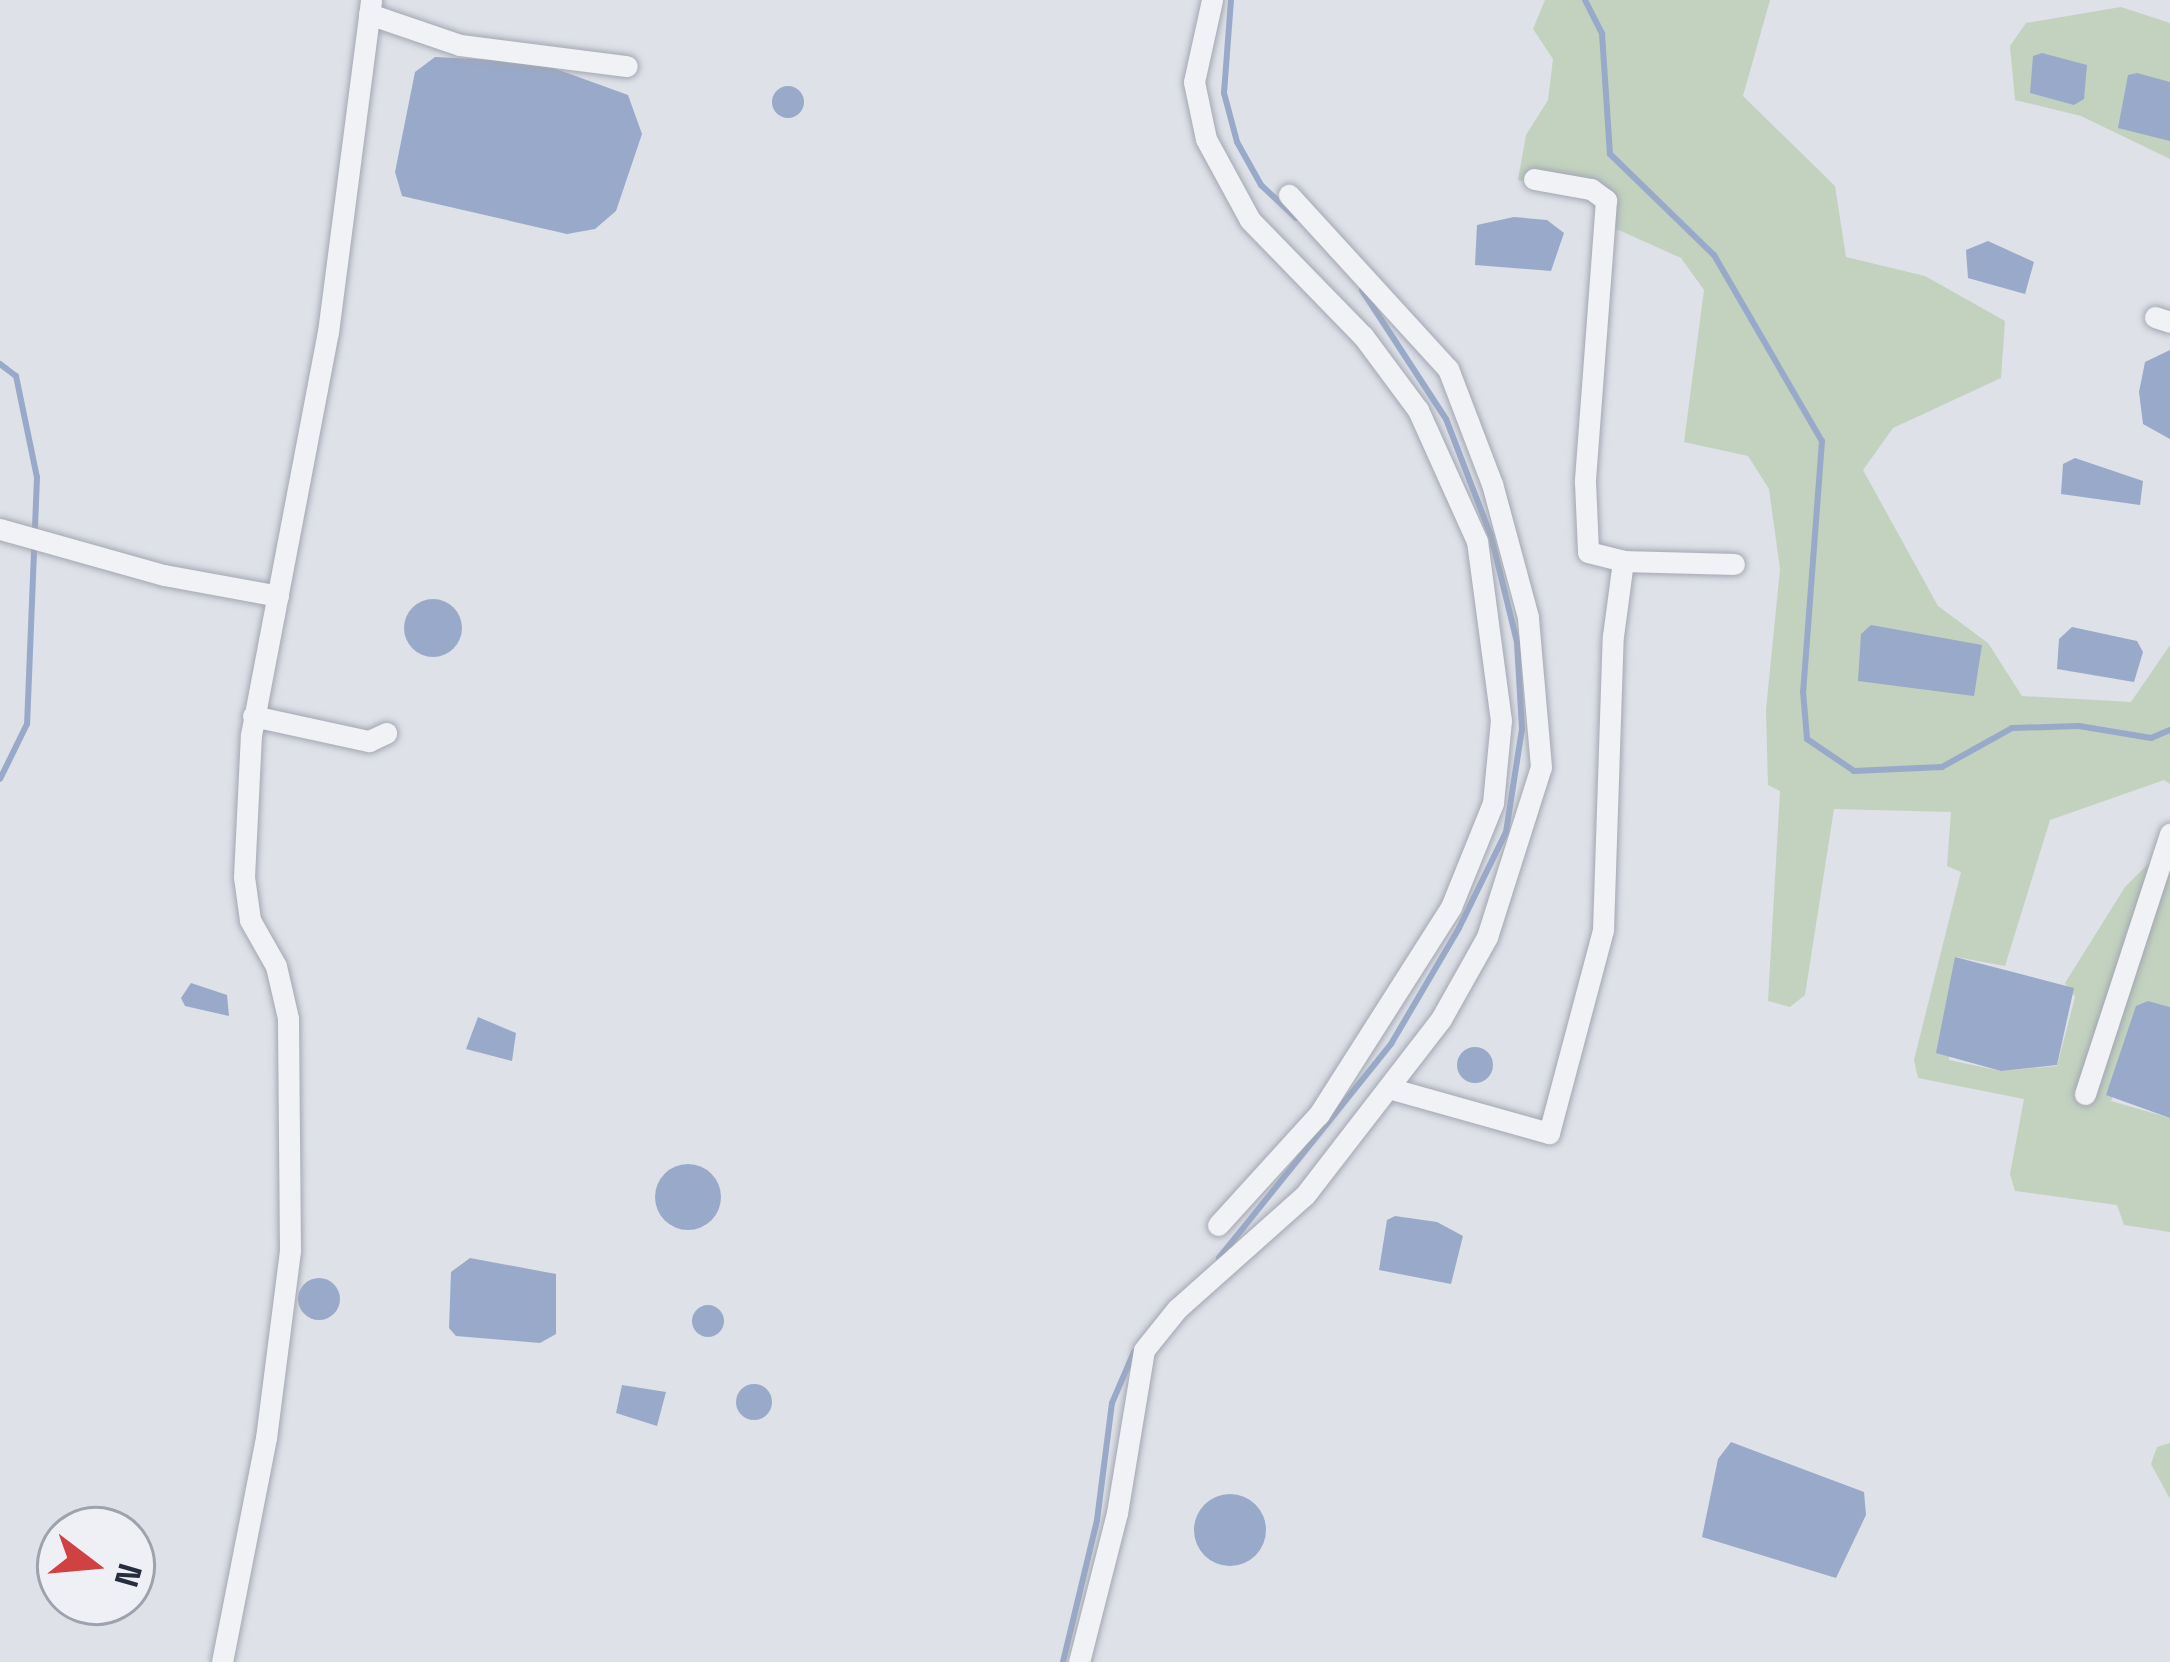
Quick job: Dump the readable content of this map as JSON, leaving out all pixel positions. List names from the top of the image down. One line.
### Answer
{"north":"right"}
